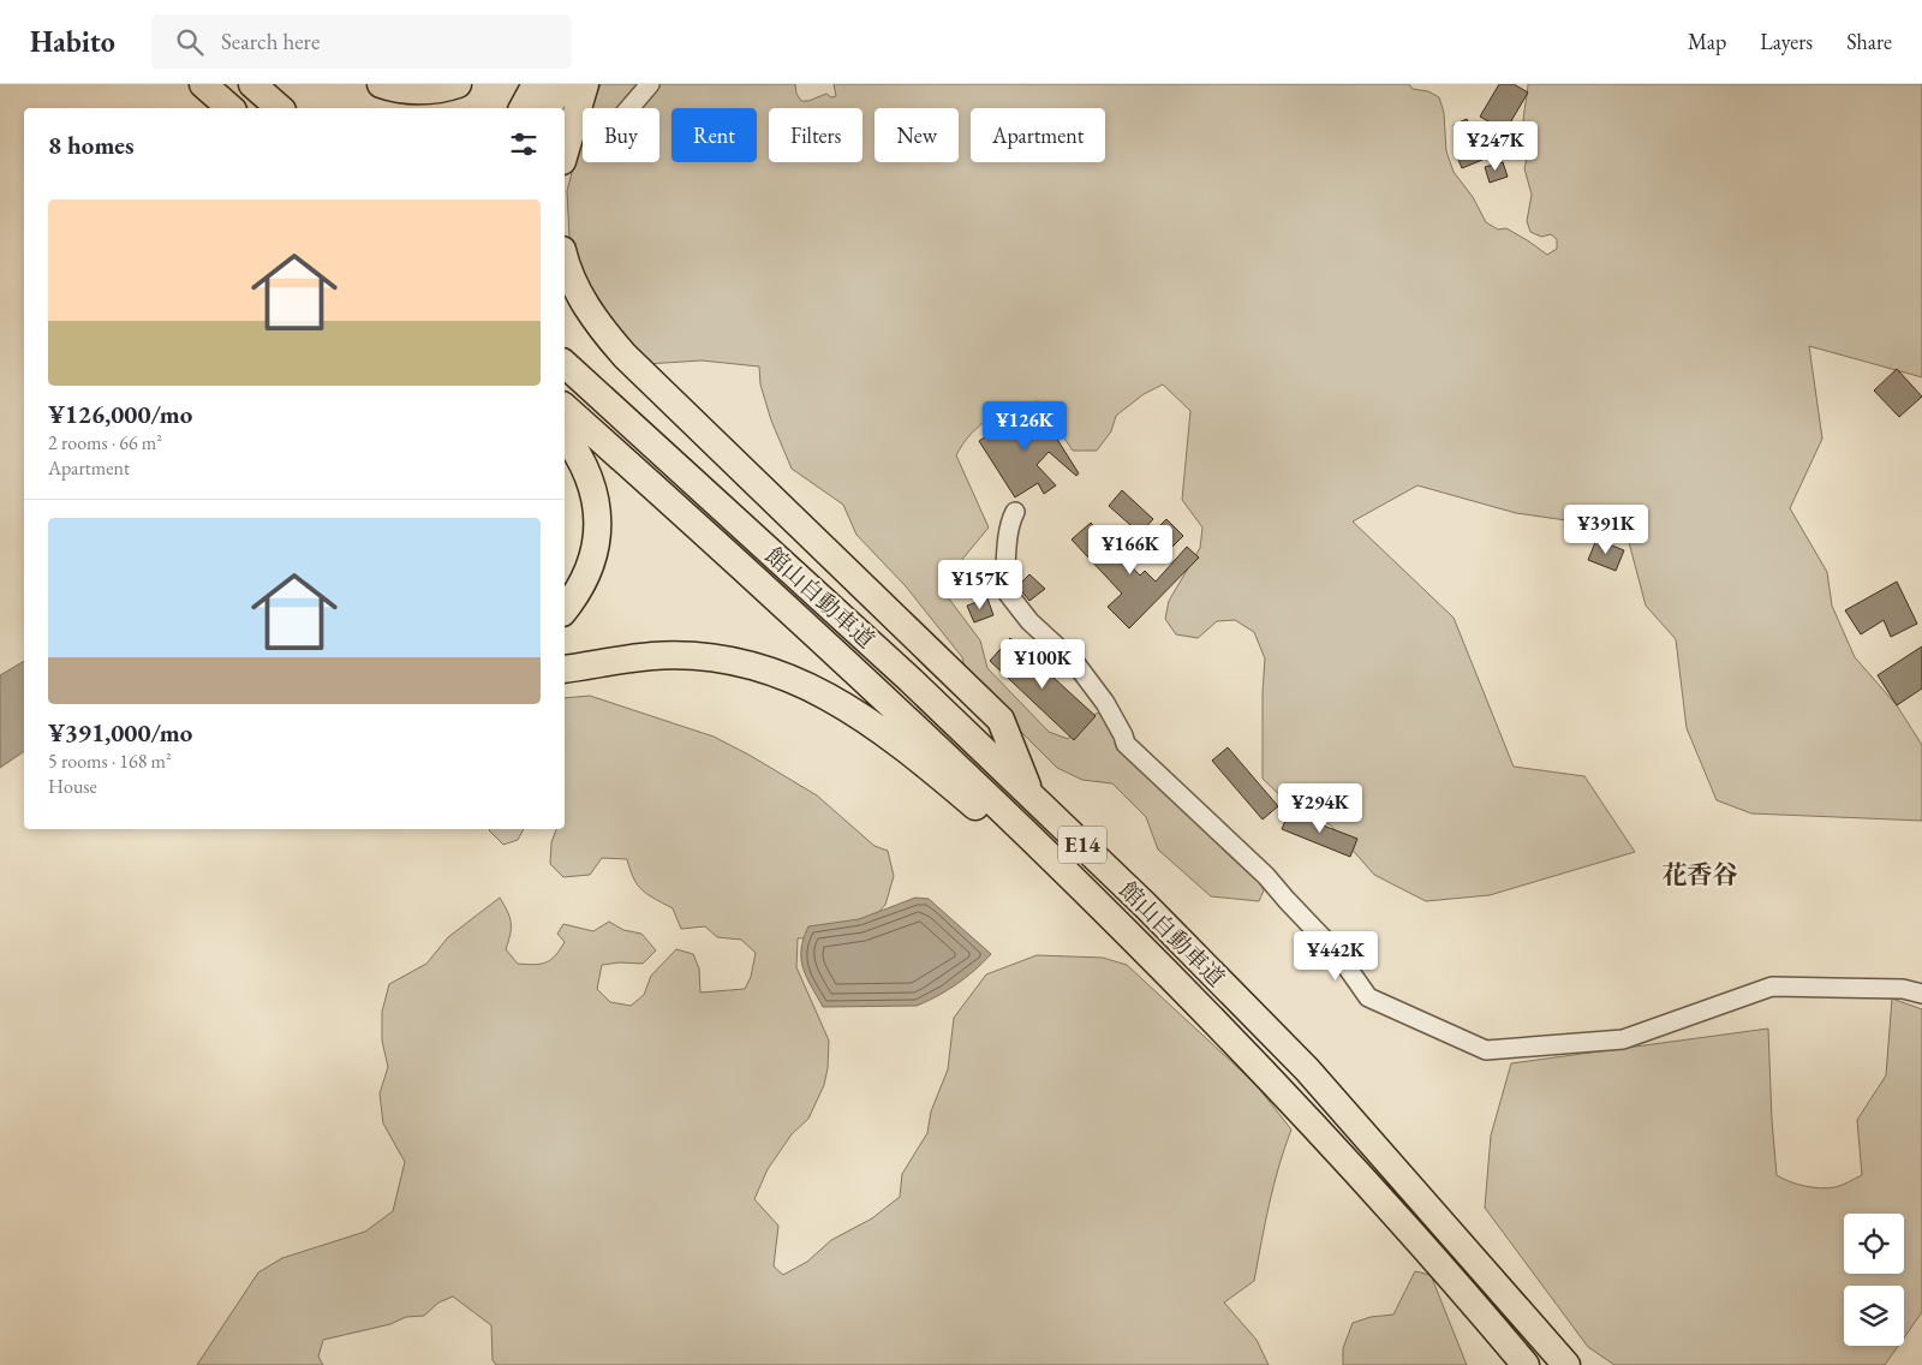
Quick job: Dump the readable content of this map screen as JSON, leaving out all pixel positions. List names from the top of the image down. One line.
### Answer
{"streets":{"highway":["館山自動車道","E14"]},"districts":["花香谷"],"page":{"header":"Habito","search":"Search here","nav":["Map","Layers","Share"],"chip":["Buy","Rent","Filters","New","Apartment"],"heading":"8 homes","price":["¥247K","¥126K","¥391K","¥166K","¥157K","¥100K","¥294K","¥442K"],"list":[{"name":"¥126,000/mo","note":"2 rooms · 66 m² · Apartment"},{"name":"¥391,000/mo","note":"5 rooms · 168 m² · House"}]}}
